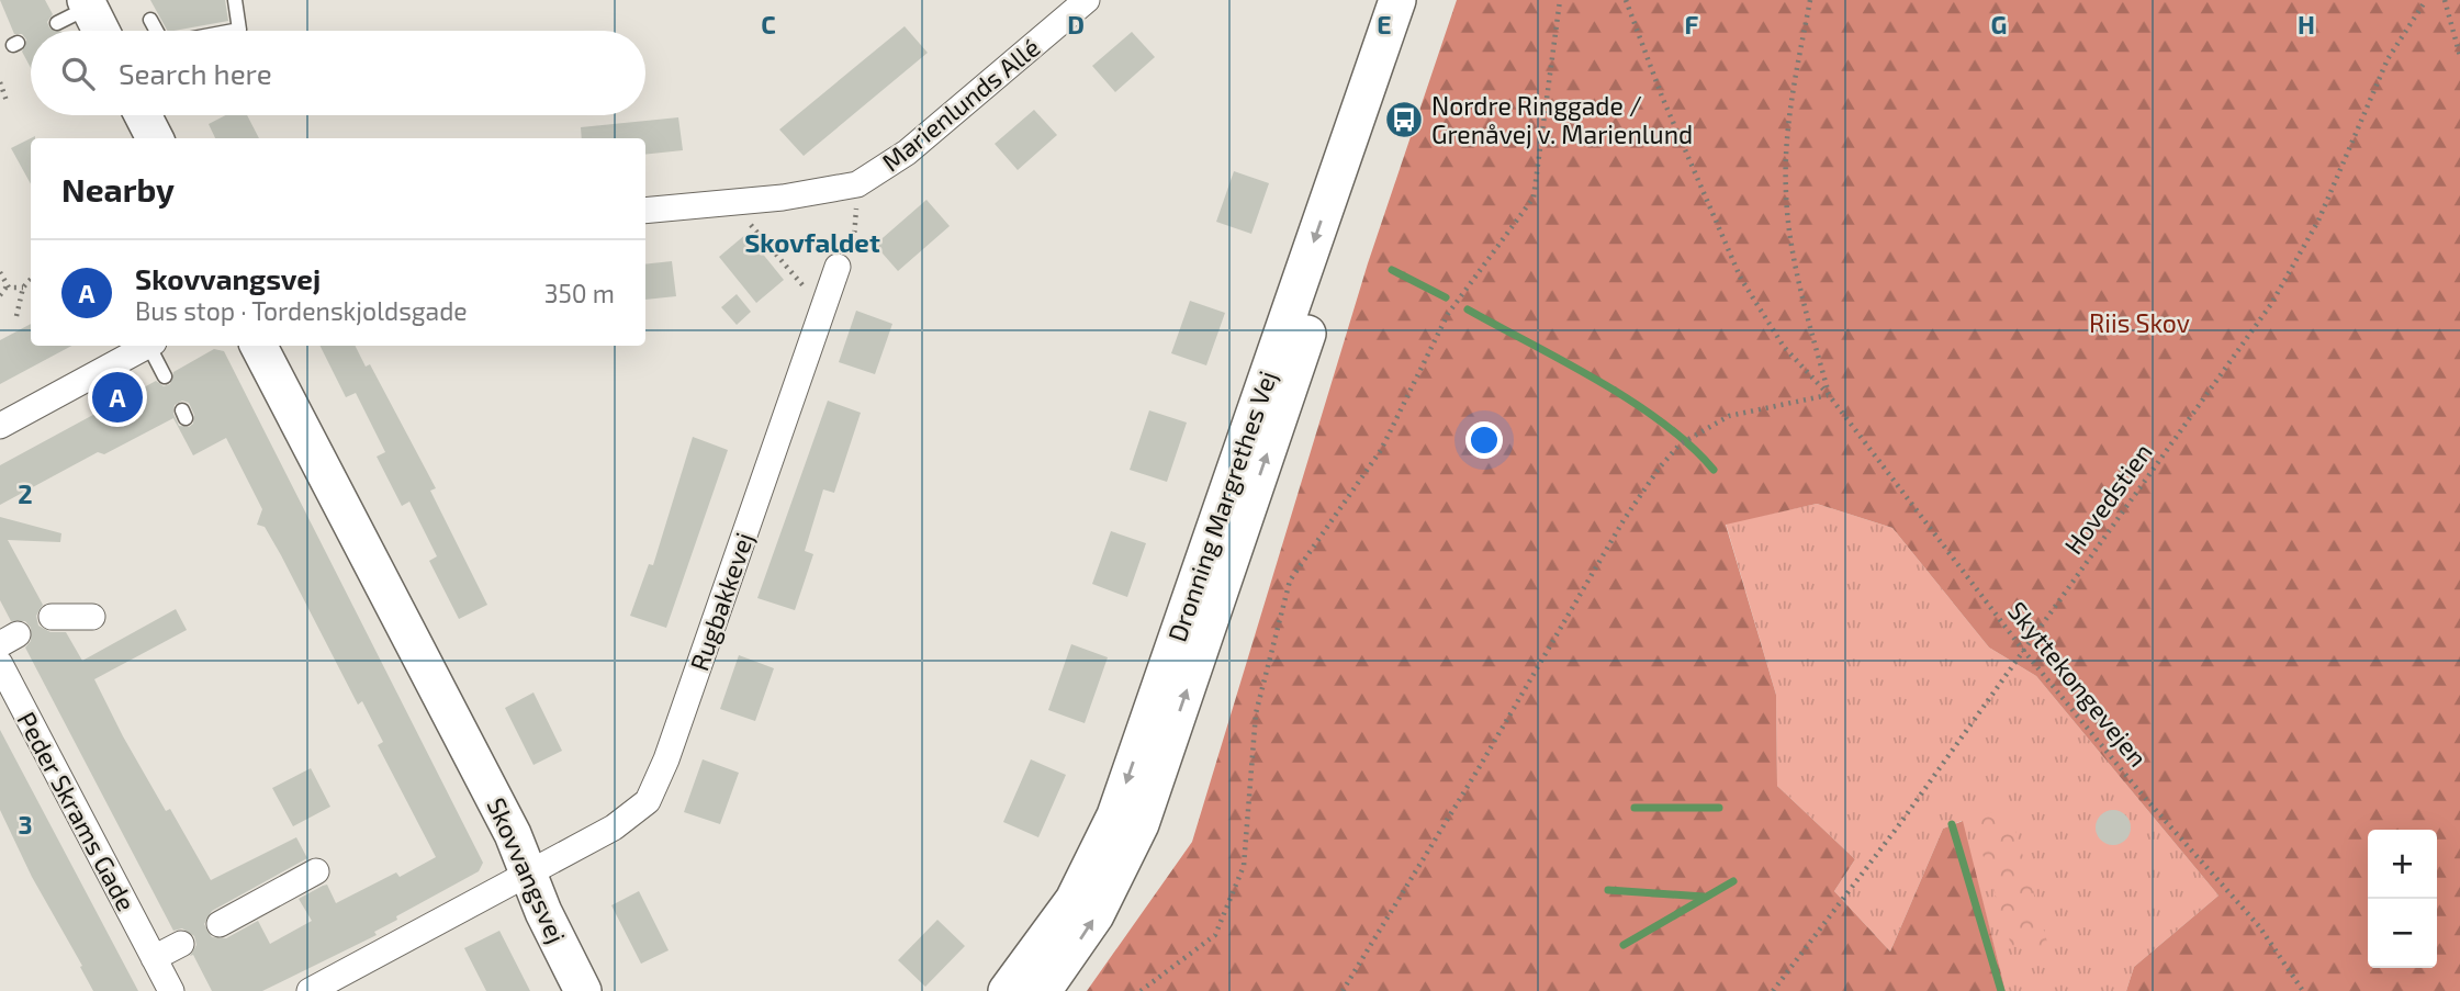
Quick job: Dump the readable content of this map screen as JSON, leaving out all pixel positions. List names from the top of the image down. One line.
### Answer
{"streets":{"street":["Marienlunds Allé","Dronning Margrethes Vej","Rugbakkevej","Peder Skrams Gade","Skovvangsvej"],"path":["Hovedstien","Skyttekongevejen"]},"crossings":[["Hovedstien","Skyttekongevejen"],["Rugbakkevej","Skovvangsvej"]],"districts":["Skovfaldet"],"parks":["Riis Skov"],"places":{"bus stop":["Nordre Ringgade / Grenåvej v. Marienlund"]},"page":{"search":"Search here","heading":"Nearby","list":[{"mark":"A","name":"Skovvangsvej","note":"Bus stop · Tordenskjoldsgade","value":"350 m"}],"pins":"A","map_buttons":["+","−"]},"grid":{"columns":["C","D","E","F","G","H"],"rows":["2","3"]}}
